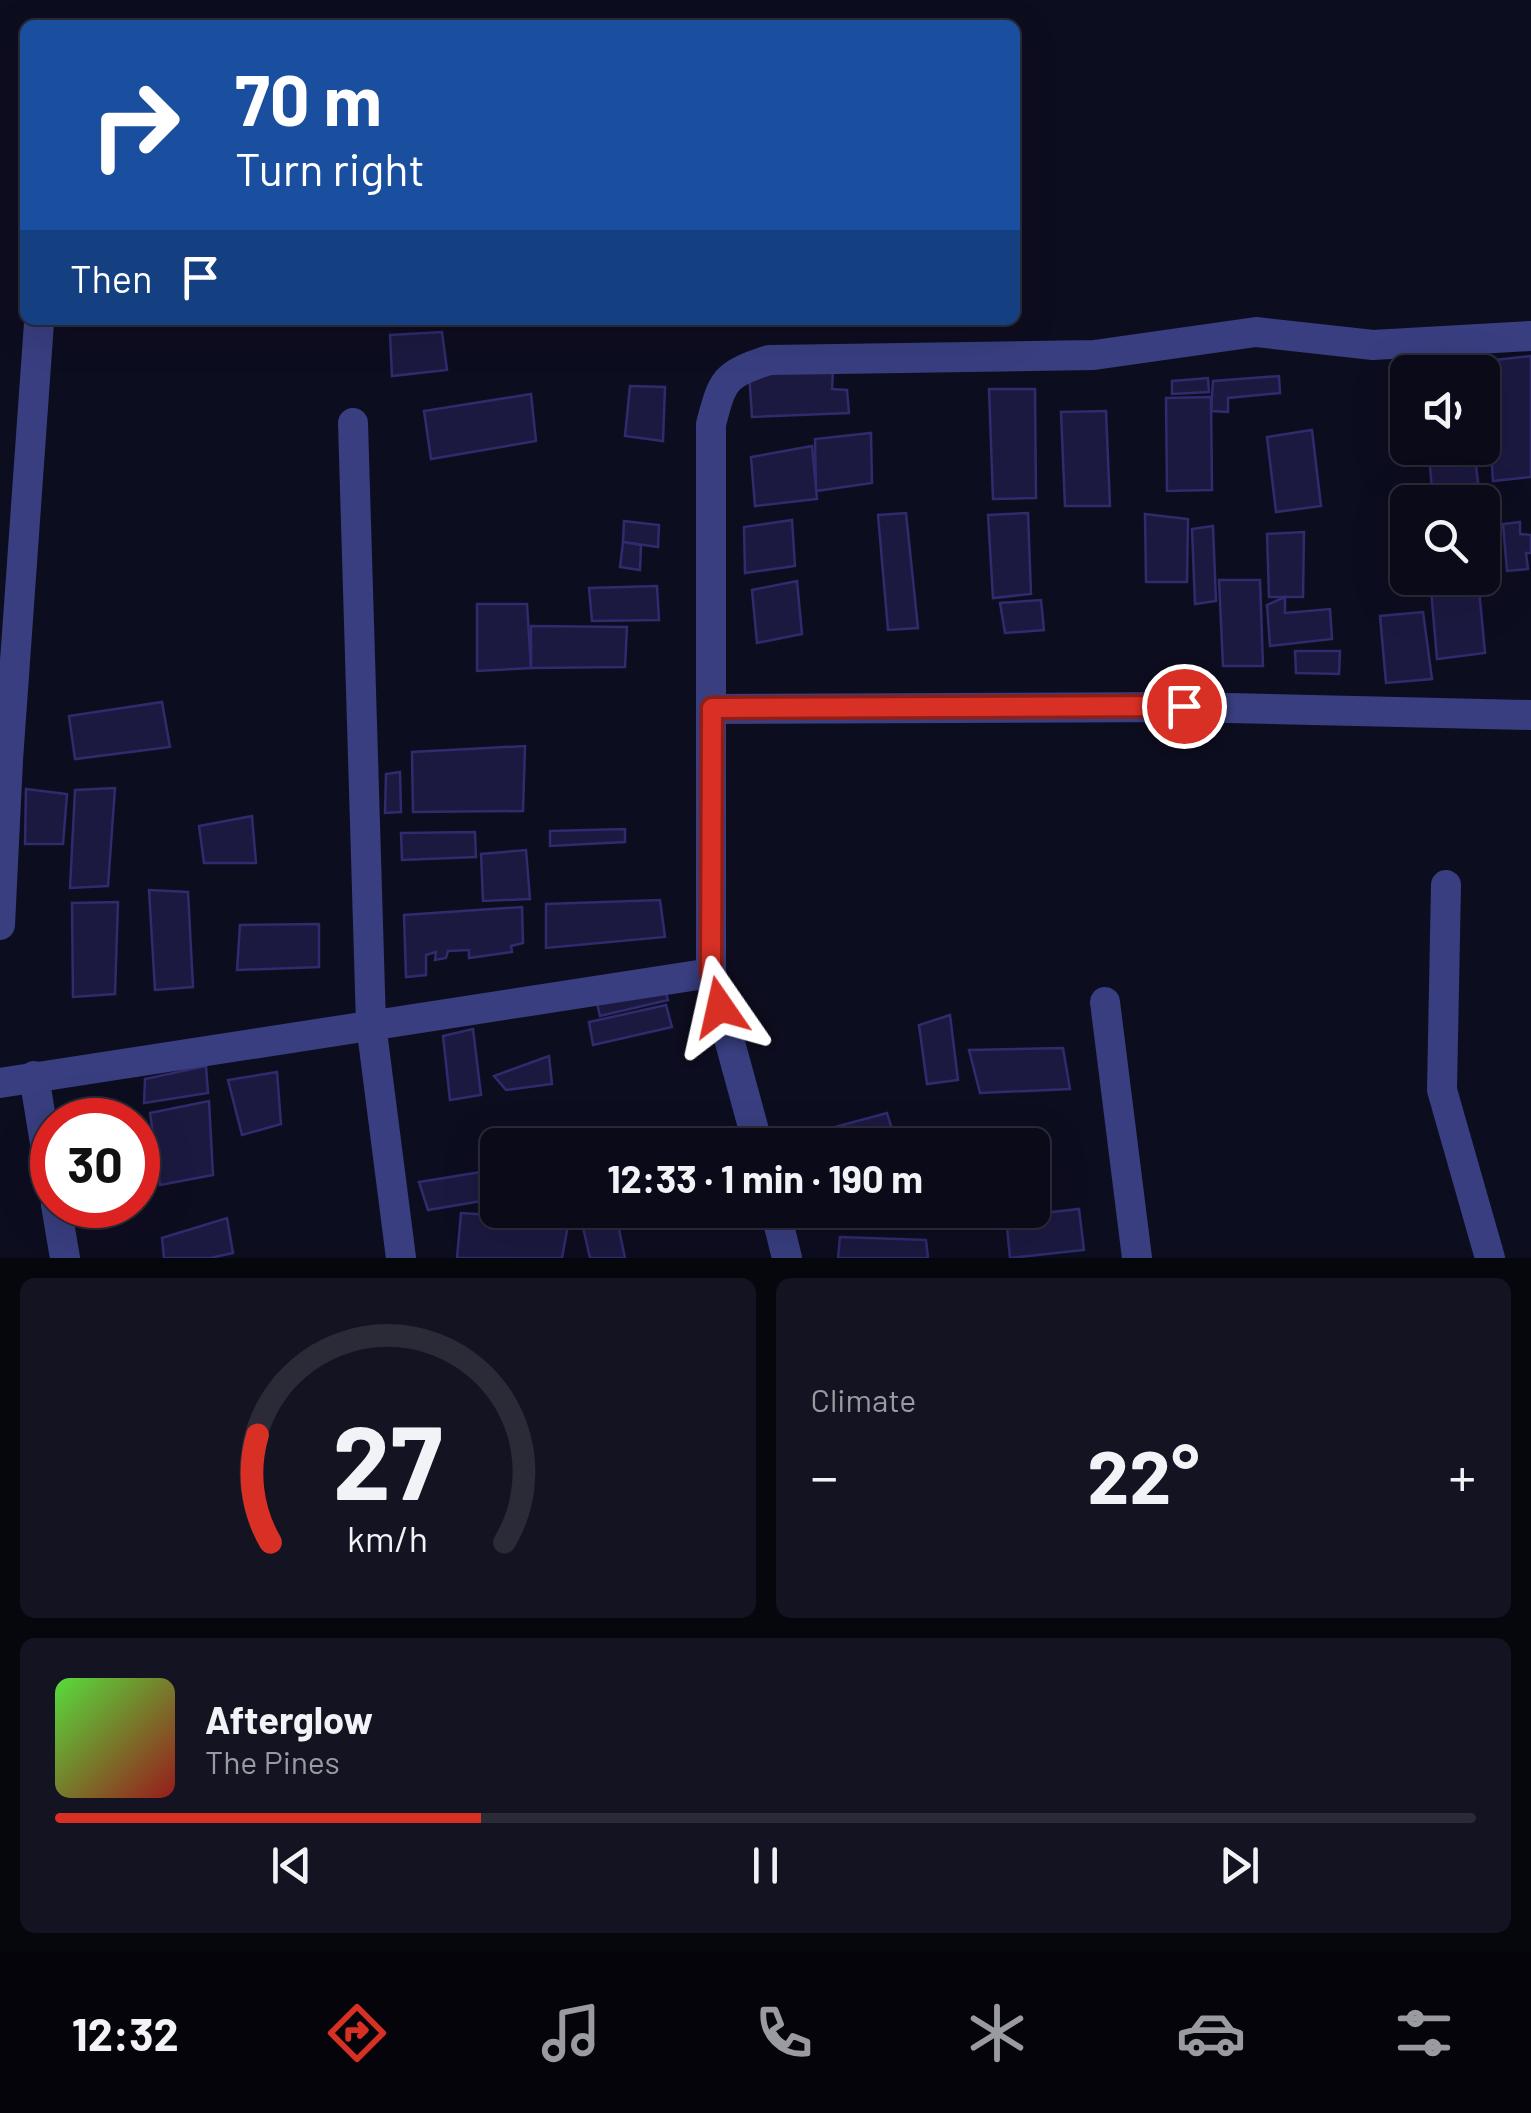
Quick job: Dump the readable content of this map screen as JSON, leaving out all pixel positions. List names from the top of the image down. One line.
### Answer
{"page":{"turn":["70 m","Turn right"],"then":"Then","limit":"30","trip":"12:33 · 1 min · 190 m","tile":"Climate","heat":["−","22°","+"],"song":["Afterglow","The Pines"],"tabs":"12:32","gauge":["27","km/h"]}}
